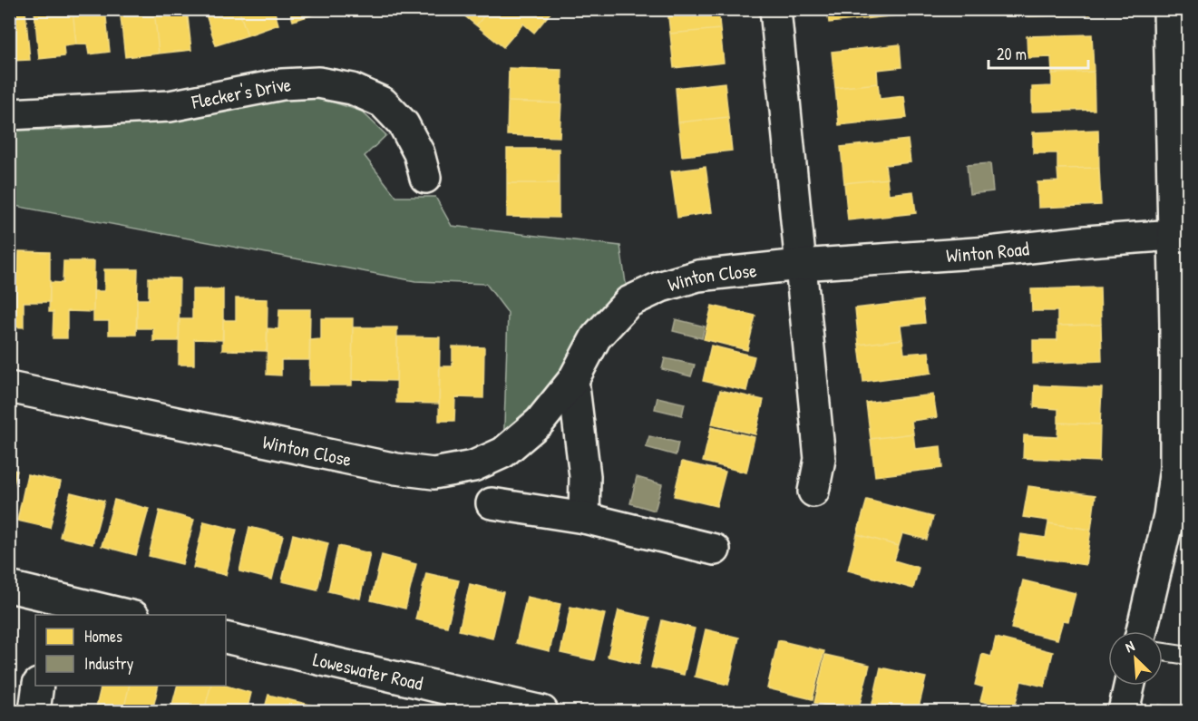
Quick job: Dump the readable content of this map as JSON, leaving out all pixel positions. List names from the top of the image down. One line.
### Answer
{"streets":{"street":["Flecker's Drive","Winton Road","Winton Close","Loweswater Road"]},"crossings":[["Winton Road","Winton Close"]],"legend":["Homes","Industry"],"scale_bar":"20 m","north":"top left"}
